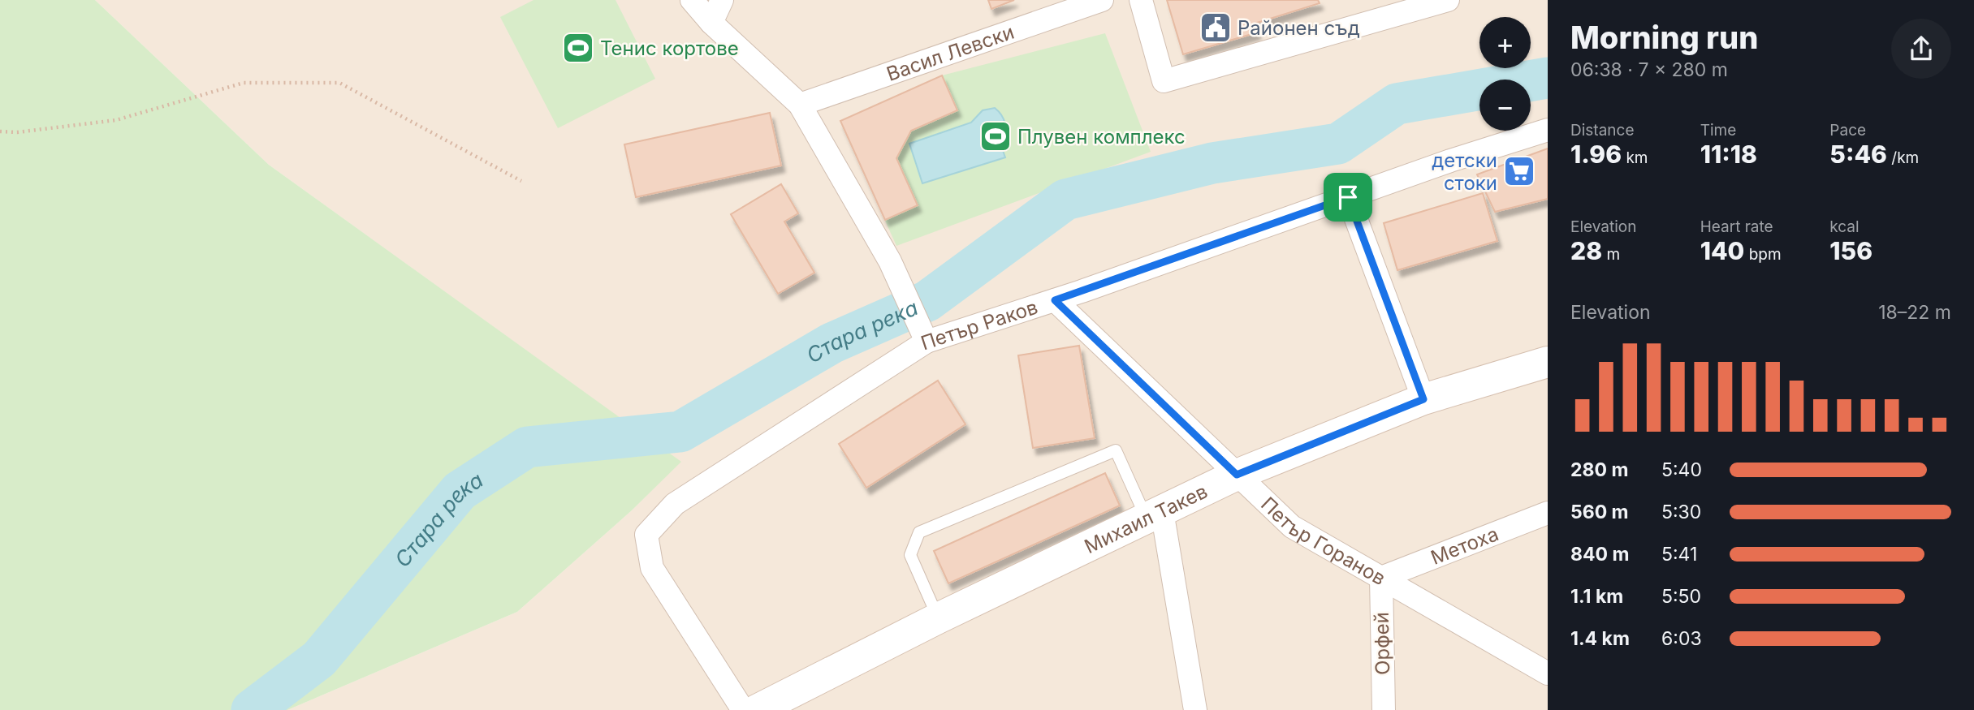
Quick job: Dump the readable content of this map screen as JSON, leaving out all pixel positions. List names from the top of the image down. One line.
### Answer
{"streets":{"main road":["Михаил Такев"],"street":["Васил Левски","Петър Раков","Петър Горанов","Метоха","Орфей"]},"crossings":[["Петър Раков","Петър Горанов"],["Михаил Такев","Петър Горанов"],["Петър Горанов","Метоха"],["Петър Горанов","Орфей"],["Метоха","Орфей"]],"water":["Стара река"],"places":{"public building":["Районен съд"],"sports":["Тенис кортове","Плувен комплекс"],"supermarket":["детски стоки"]},"page":{"heading":["Morning run","06:38 · 7 × 280 m"],"map_buttons":["+","−"],"stats":[["Distance","1.96 km"],["Time","11:18"],["Pace","5:46 /km"],["Elevation","28 m"],["Heart rate","140 bpm"],["kcal","156"]],"chart":["Elevation","18–22 m"],"list":[{"name":"280 m","note":"5:40"},{"name":"560 m","note":"5:30"},{"name":"840 m","note":"5:41"},{"name":"1.1 km","note":"5:50"},{"name":"1.4 km","note":"6:03"}]}}
